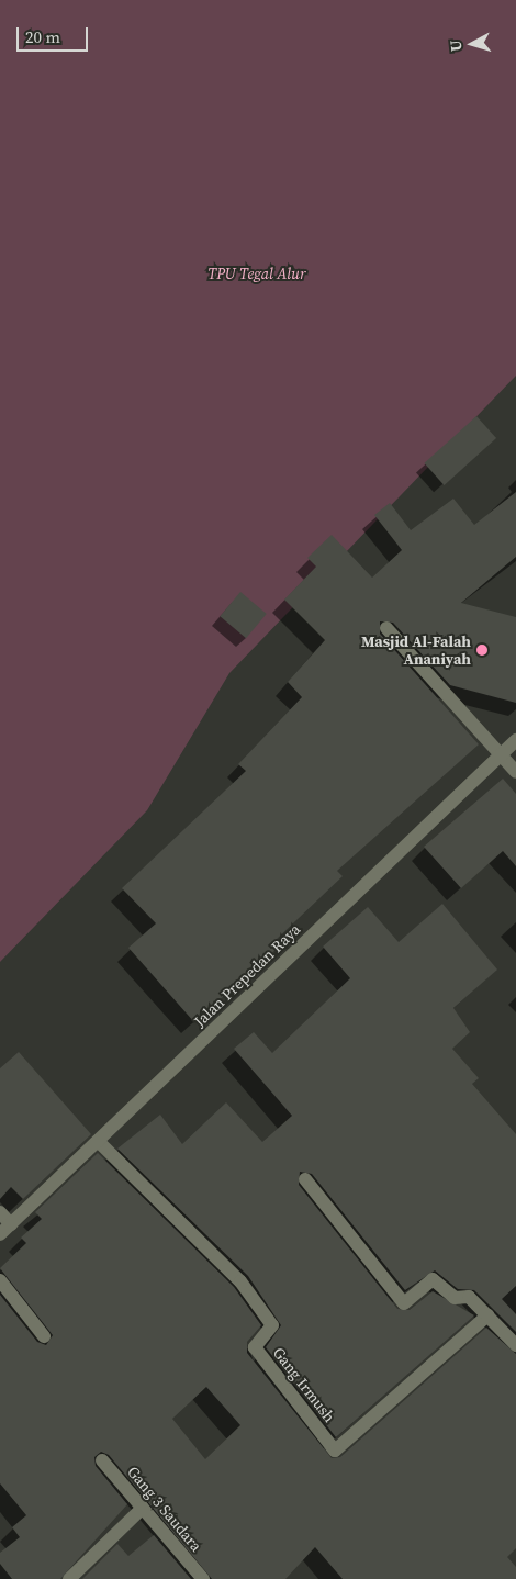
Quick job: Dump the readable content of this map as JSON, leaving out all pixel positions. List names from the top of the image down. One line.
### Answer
{"streets":{"street":["Jalan Prepedan Raya","Gang Irmush","Gang 3 Saudara"]},"crossings":[["Jalan Prepedan Raya","Gang Irmush"]],"parks":["TPU Tegal Alur"],"places":["Masjid Al-Falah Ananiyah"],"scale_bar":"20 m","north":"left"}
